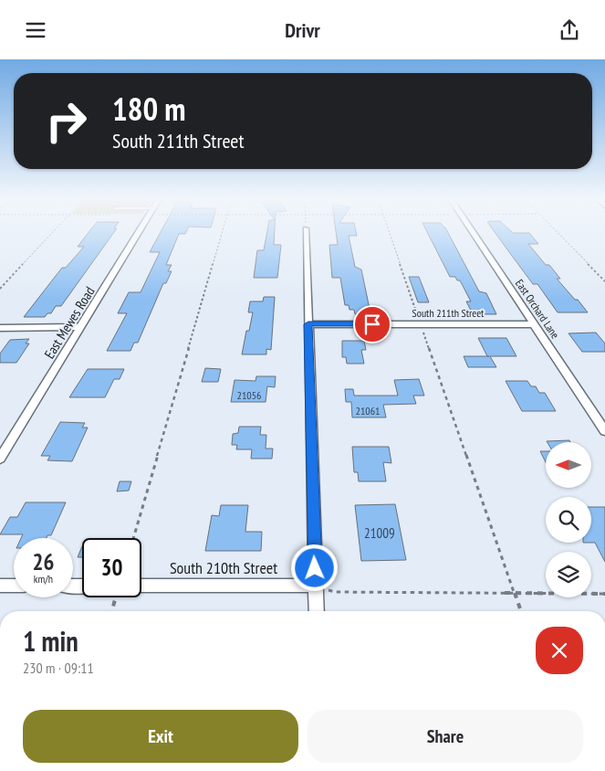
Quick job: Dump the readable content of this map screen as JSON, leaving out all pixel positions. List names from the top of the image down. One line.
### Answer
{"streets":{"street":["East Orchard Lane","South 211th Street","East Mewes Road","South 210th Street"]},"crossings":[["East Orchard Lane","South 211th Street"]],"house_numbers":["21056","21061","21009"],"north":"left","page":{"header":"Drivr","turn":["180 m","South 211th Street"],"speed":"26 km/h","limit":"30","heading":["1 min","230 m · 09:11"],"buttons":["Exit","Share"]}}
